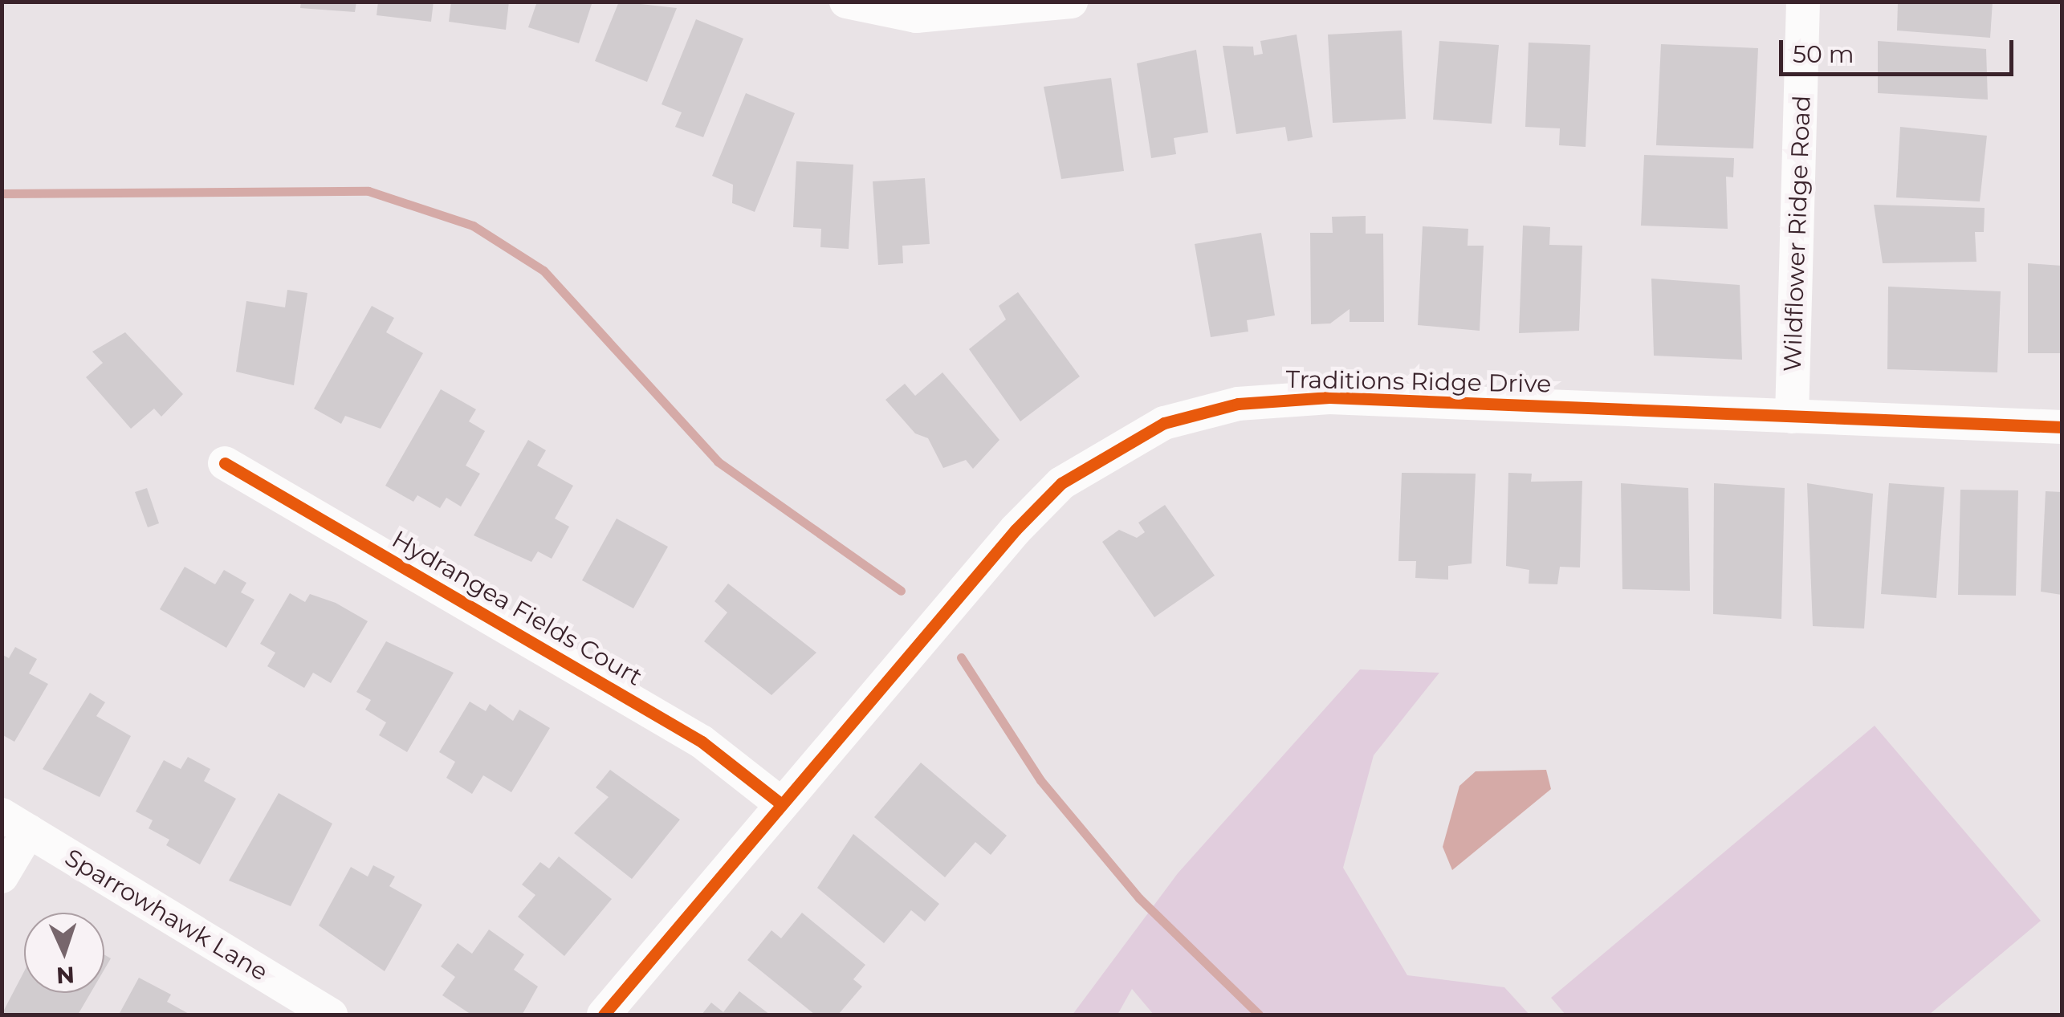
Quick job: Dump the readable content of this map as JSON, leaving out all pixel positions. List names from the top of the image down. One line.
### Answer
{"streets":{"street":["Wildflower Ridge Road","Traditions Ridge Drive","Hydrangea Fields Court","Sparrowhawk Lane"]},"crossings":[["Wildflower Ridge Road","Traditions Ridge Drive"],["Traditions Ridge Drive","Hydrangea Fields Court"]],"scale_bar":"50 m","north":"bottom"}
